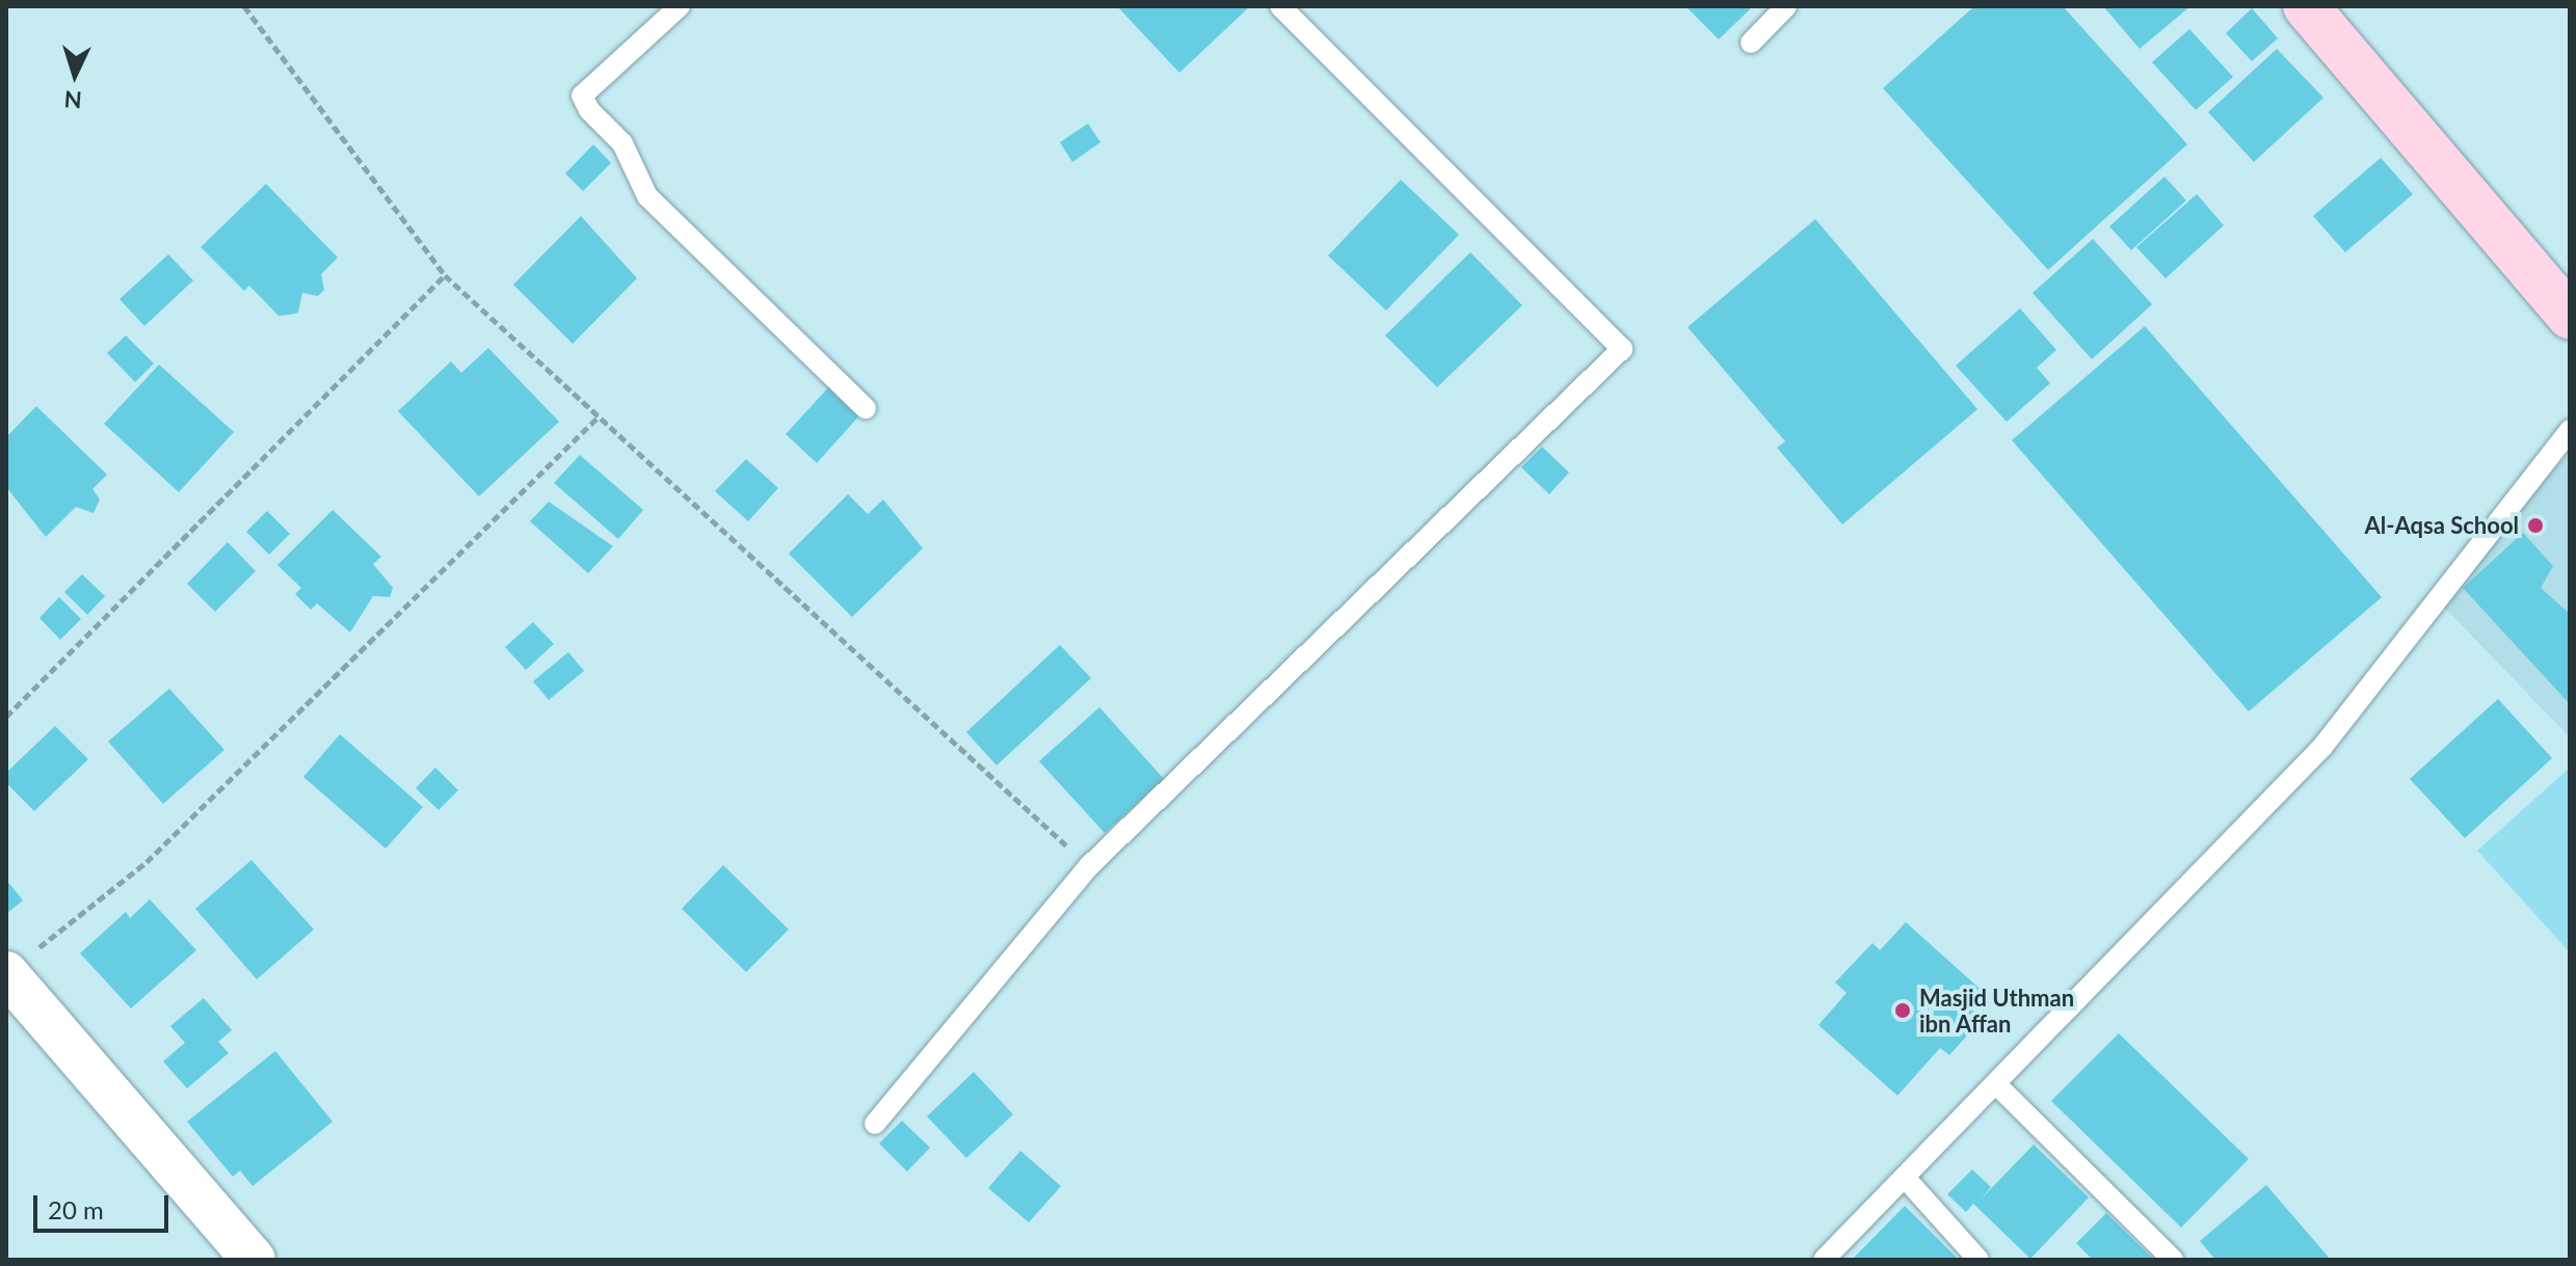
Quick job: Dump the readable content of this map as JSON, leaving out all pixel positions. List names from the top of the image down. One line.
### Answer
{"places":["Al-Aqsa School","Masjid Uthman ibn Affan"],"scale_bar":"20 m","north":"bottom"}
